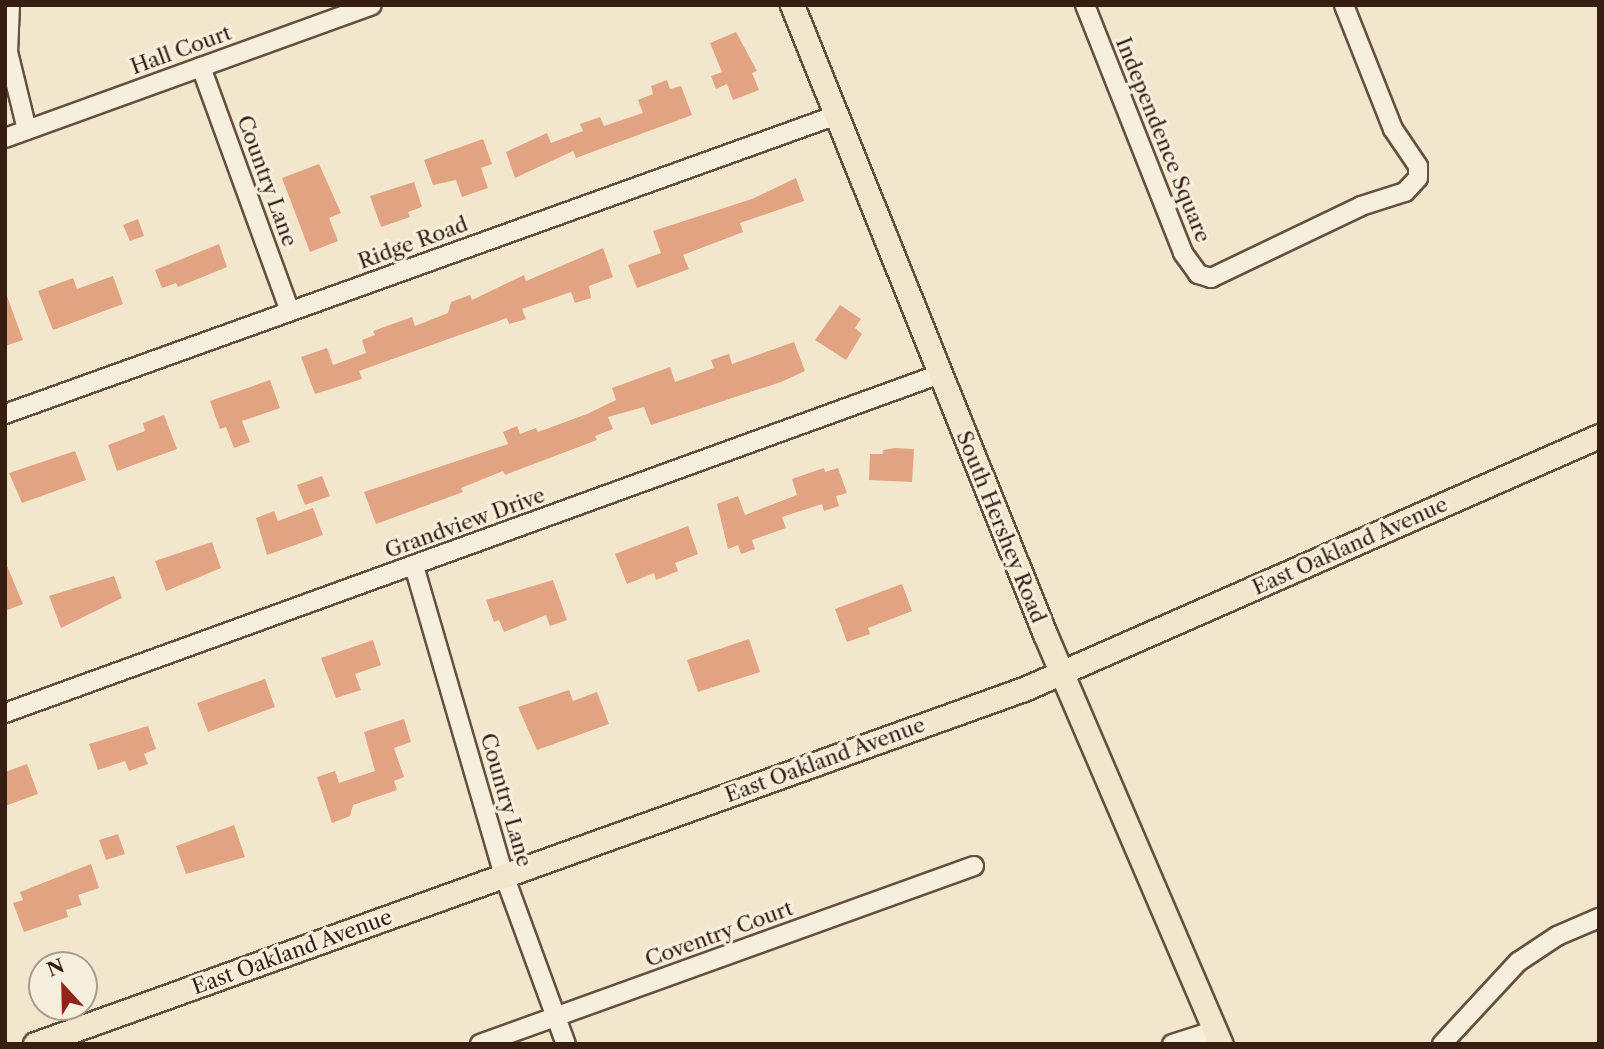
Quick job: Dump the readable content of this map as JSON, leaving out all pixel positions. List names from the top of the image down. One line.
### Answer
{"streets":{"main road":["South Hershey Road","East Oakland Avenue"],"street":["Hall Court","Independence Square","Country Lane","Ridge Road","Grandview Drive","Coventry Court"]},"crossings":[["Hall Court","Country Lane"],["Country Lane","Ridge Road"],["Country Lane","Grandview Drive"],["Country Lane","East Oakland Avenue"],["Country Lane","Coventry Court"],["Ridge Road","South Hershey Road"],["Grandview Drive","South Hershey Road"],["South Hershey Road","East Oakland Avenue"]],"north":"top"}
